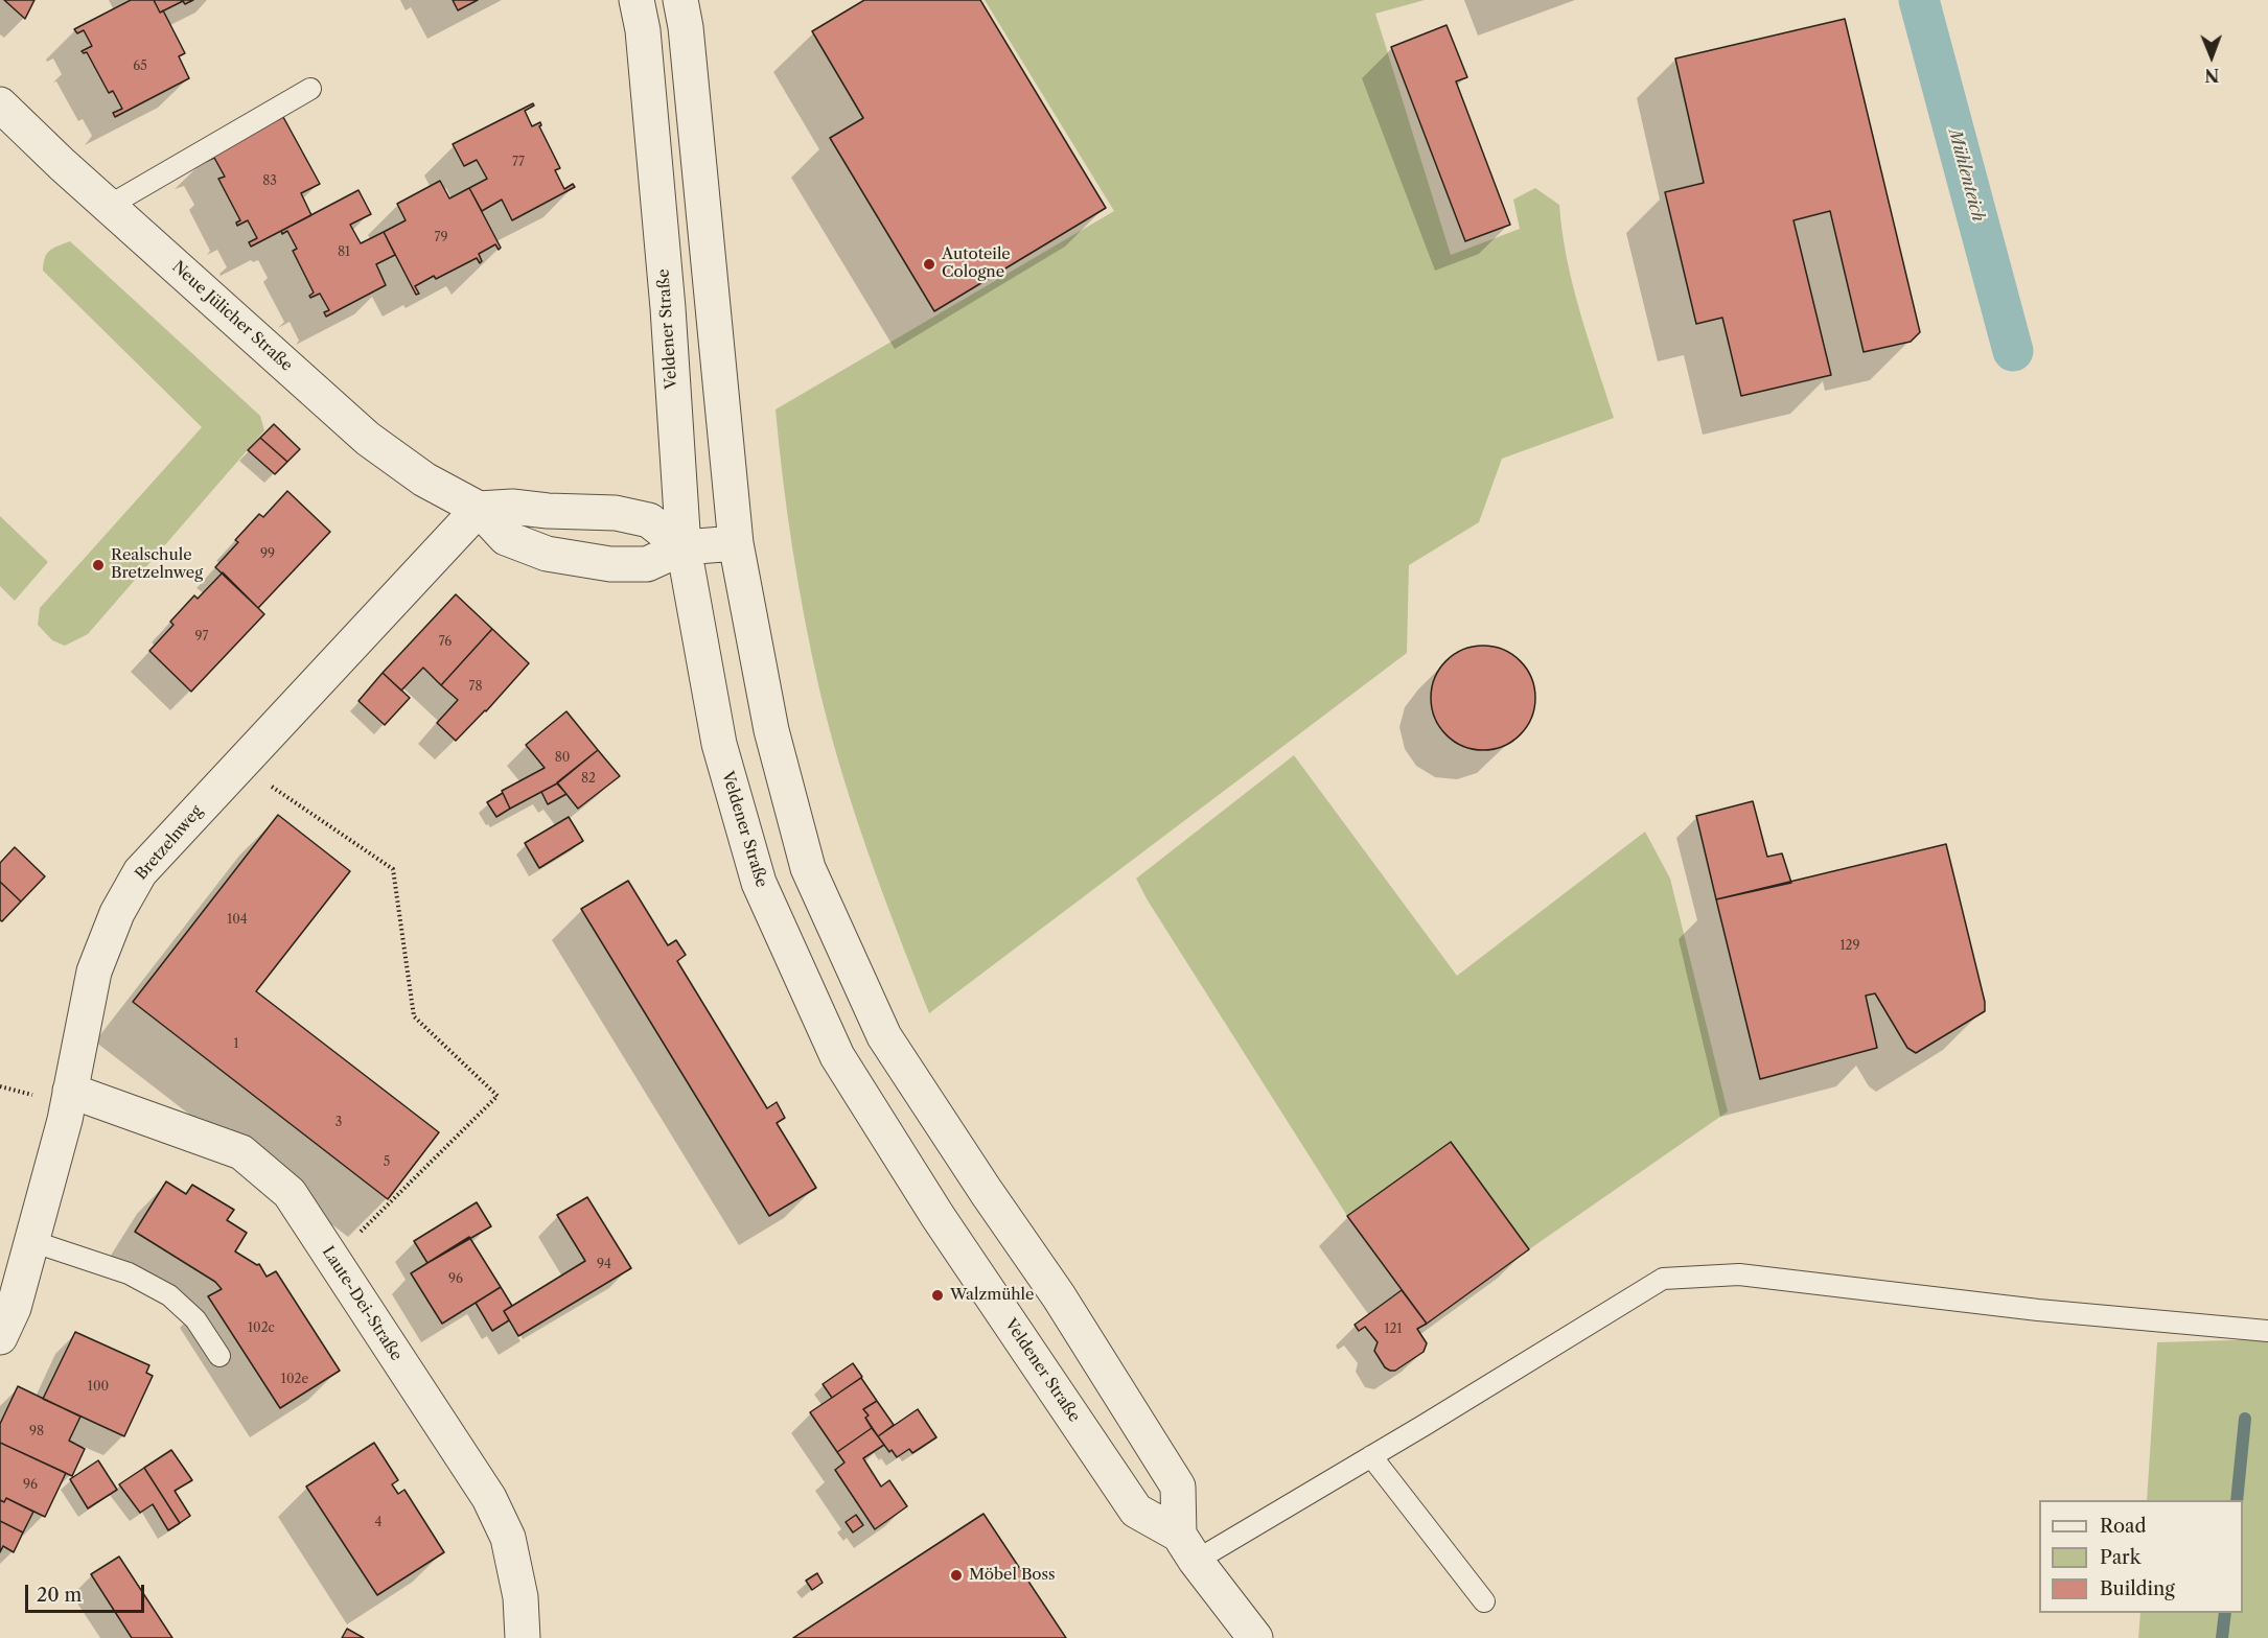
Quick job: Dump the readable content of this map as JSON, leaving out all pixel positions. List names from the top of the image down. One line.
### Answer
{"streets":{"street":["Neue Jülicher Straße","Veldener Straße","Bretzelnweg","Laute-Dei-Straße"]},"crossings":[["Neue Jülicher Straße","Veldener Straße"],["Neue Jülicher Straße","Bretzelnweg"],["Bretzelnweg","Laute-Dei-Straße"]],"water":["Mühlenteich"],"places":["Autoteile Cologne","Realschule Bretzelnweg","Walzmühle","Möbel Boss"],"house_numbers":["65","77","83","79","81","99","97","76","78","80","82","104","129","1","3","5","94","96","102c","121","102e","100","98","96","4"],"legend":["Road","Park","Building"],"scale_bar":"20 m","north":"bottom"}
